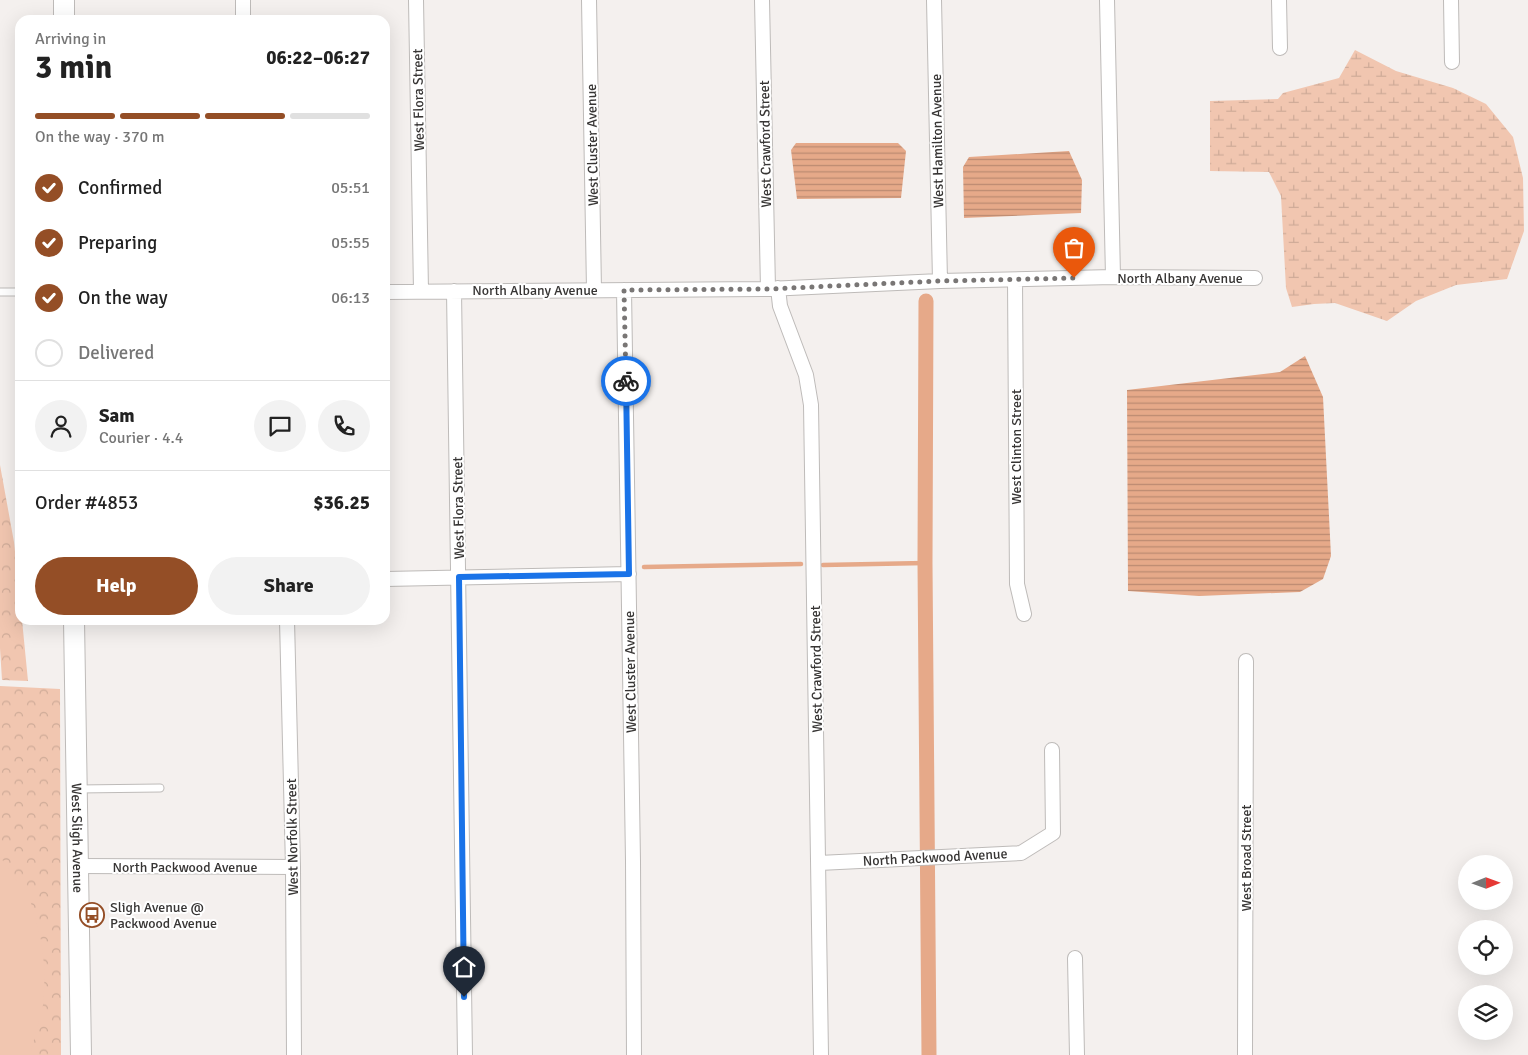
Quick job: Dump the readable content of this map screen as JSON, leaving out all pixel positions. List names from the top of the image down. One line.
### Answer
{"streets":{"main road":["West Sligh Avenue"],"street":["West Flora Street","West Hamilton Avenue","West Crawford Street","West Cluster Avenue","North Albany Avenue","West Clinton Street","West Norfolk Street","North Packwood Avenue","West Broad Street"]},"crossings":[["West Flora Street","North Albany Avenue"],["West Hamilton Avenue","North Albany Avenue"],["West Crawford Street","North Albany Avenue"],["West Crawford Street","North Packwood Avenue"],["West Cluster Avenue","North Albany Avenue"],["North Albany Avenue","West Clinton Street"],["West Norfolk Street","North Packwood Avenue"],["West Sligh Avenue","North Packwood Avenue"]],"places":{"bus stop":["Sligh Avenue @ Packwood Avenue"]},"north":"right","page":{"heading":["3 min","Arriving in","06:22–06:27"],"panel":["Sam","Courier · 4.4","Order #4853","$36.25"],"bar":"On the way · 370 m","list":[["Confirmed","05:51"],["Preparing","05:55"],["On the way","06:13"],"Delivered"],"buttons":["Help","Share"]}}
